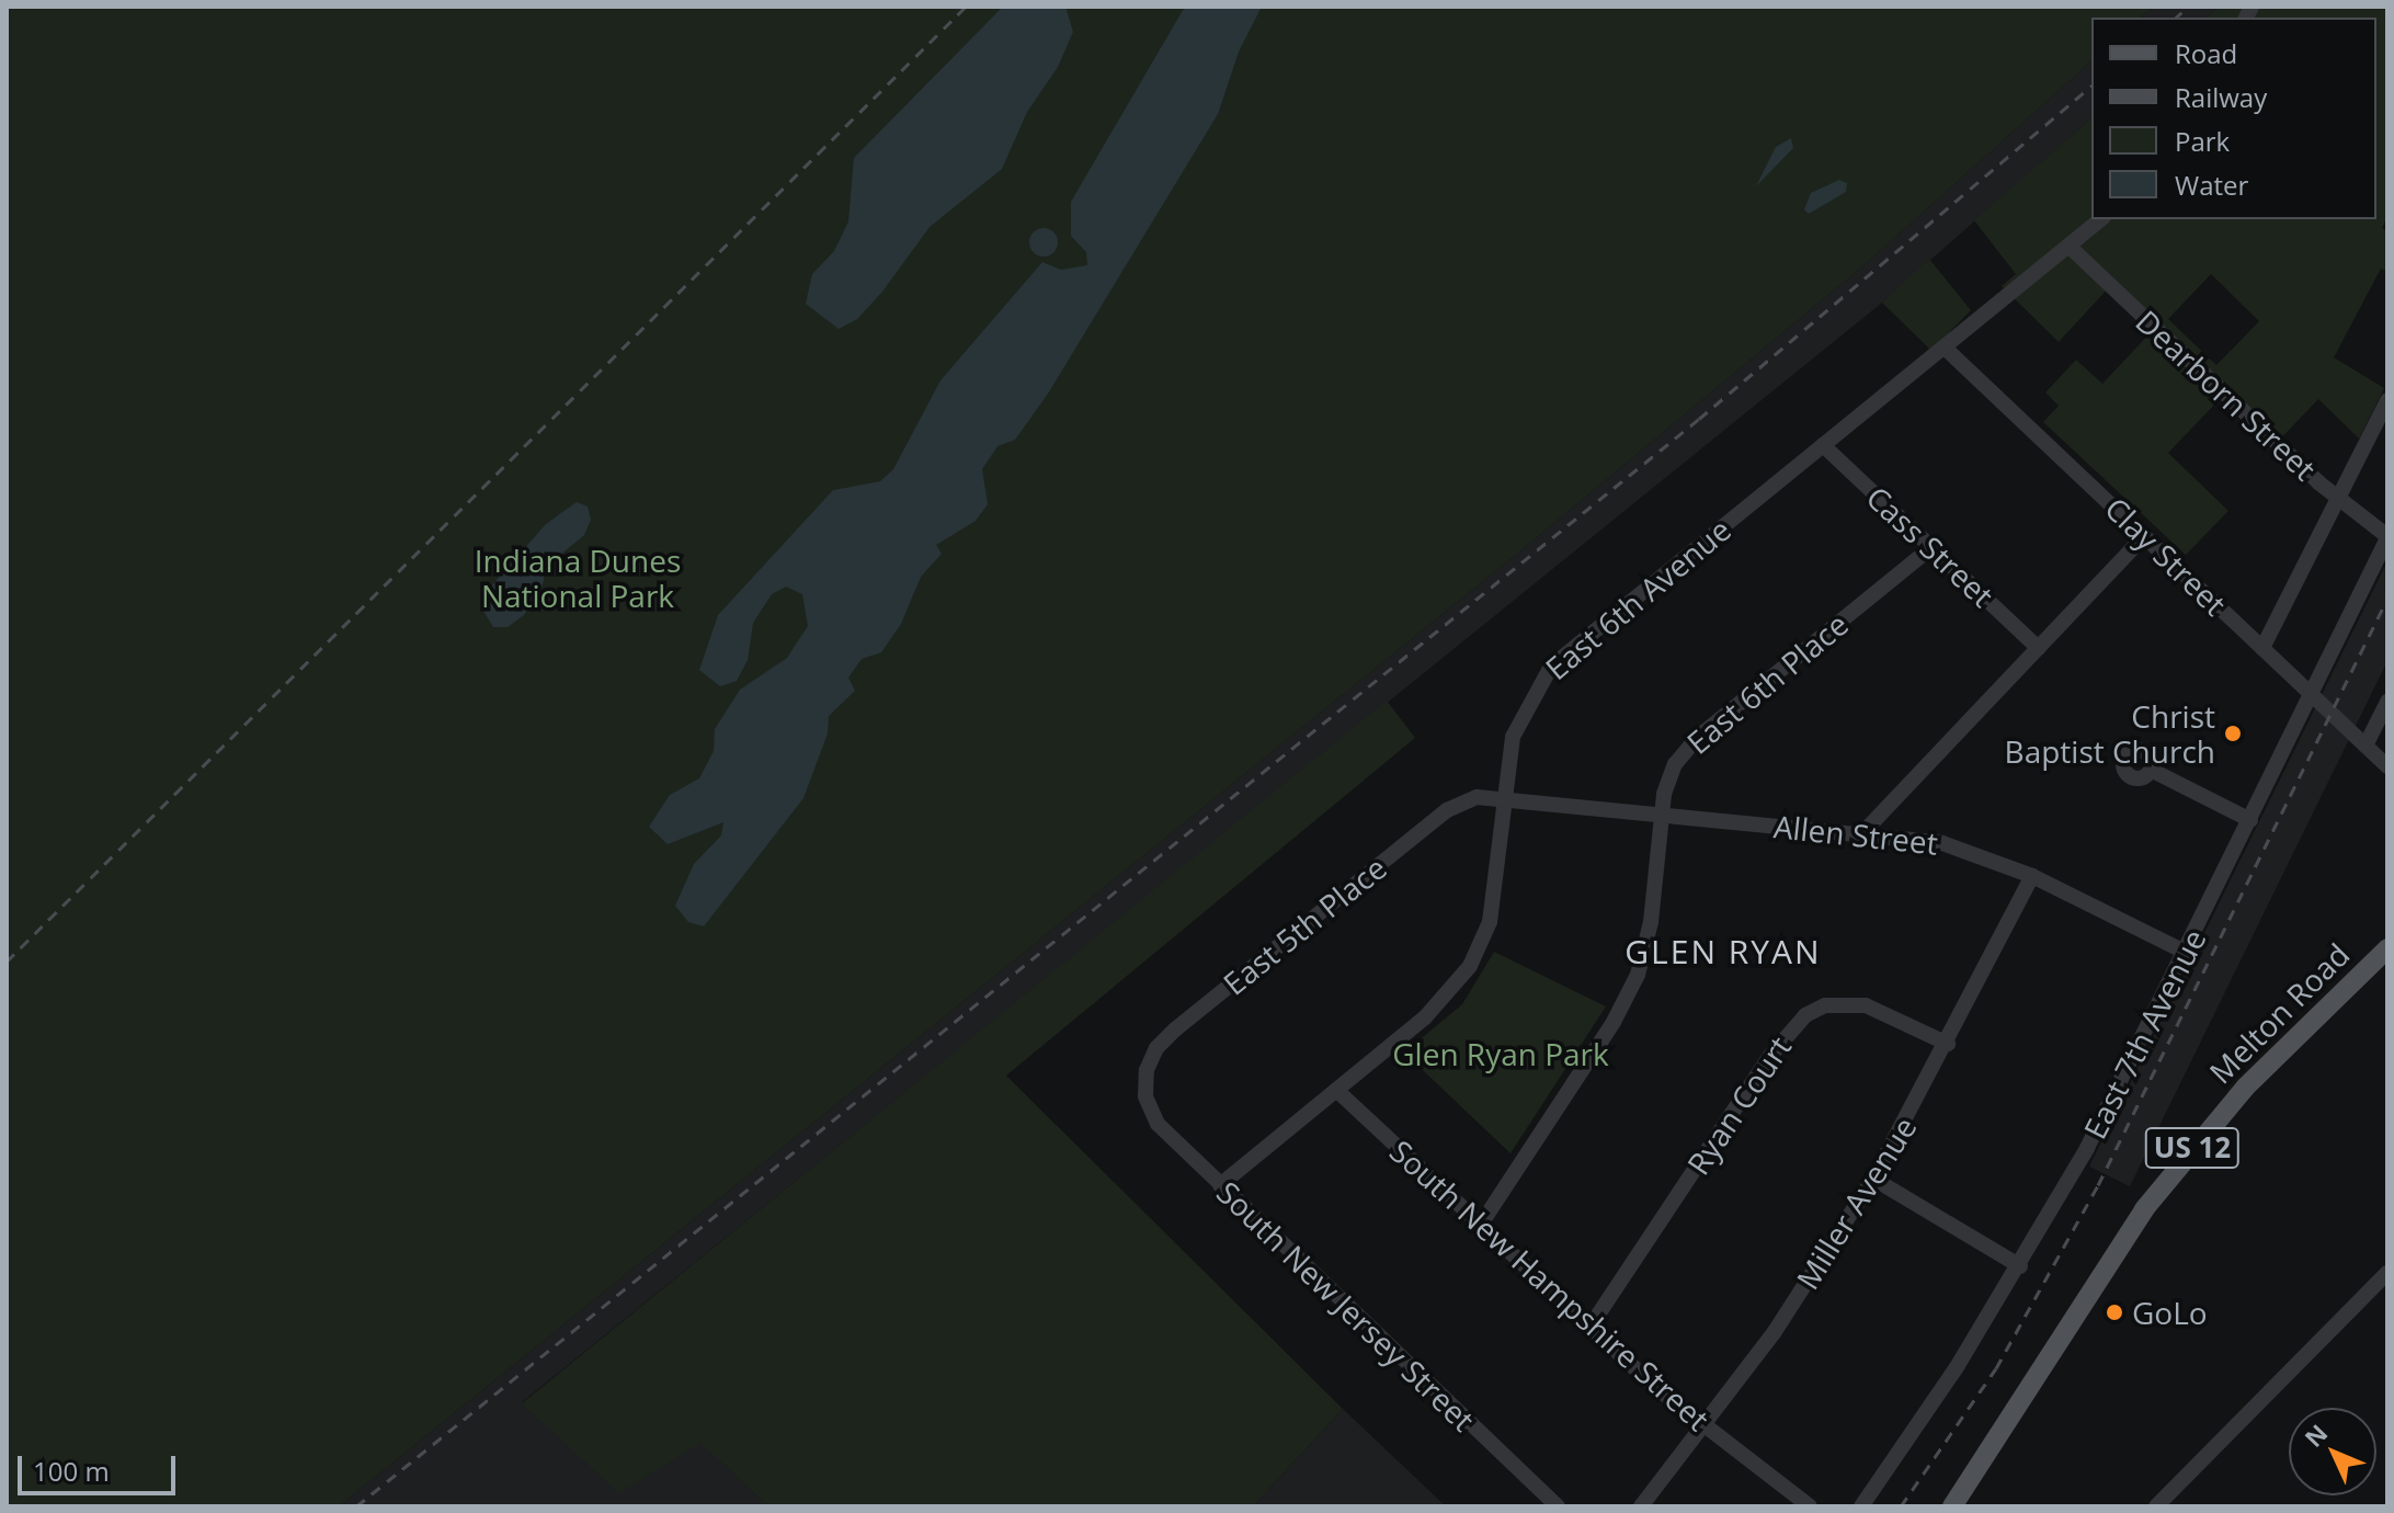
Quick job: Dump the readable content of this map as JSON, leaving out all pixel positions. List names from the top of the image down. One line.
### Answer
{"streets":{"main road":["Melton Road","US 12"],"street":["Dearborn Street","Cass Street","Clay Street","East 6th Avenue","East 6th Place","Allen Street","East 5th Place","East 7th Avenue","Ryan Court","Miller Avenue","South New Hampshire Street","South New Jersey Street"]},"crossings":[["Dearborn Street","East 6th Avenue"],["Dearborn Street","East 7th Avenue"],["Cass Street","East 6th Avenue"],["Cass Street","East 6th Place"],["Clay Street","East 6th Avenue"],["Clay Street","East 7th Avenue"],["East 6th Avenue","Allen Street"],["East 6th Avenue","East 5th Place"],["East 6th Avenue","South New Hampshire Street"],["East 6th Avenue","South New Jersey Street"],["East 6th Place","Allen Street"],["East 6th Place","South New Hampshire Street"],["Allen Street","East 5th Place"],["Allen Street","East 7th Avenue"],["Allen Street","Miller Avenue"],["East 5th Place","South New Jersey Street"],["Ryan Court","Miller Avenue"],["Ryan Court","South New Hampshire Street"],["Miller Avenue","South New Hampshire Street"]],"districts":["GLEN RYAN"],"parks":["Indiana Dunes National Park","Glen Ryan Park"],"places":["Christ Baptist Church","GoLo"],"legend":["Road","Railway","Park","Water"],"scale_bar":"100 m","north":"top left"}
